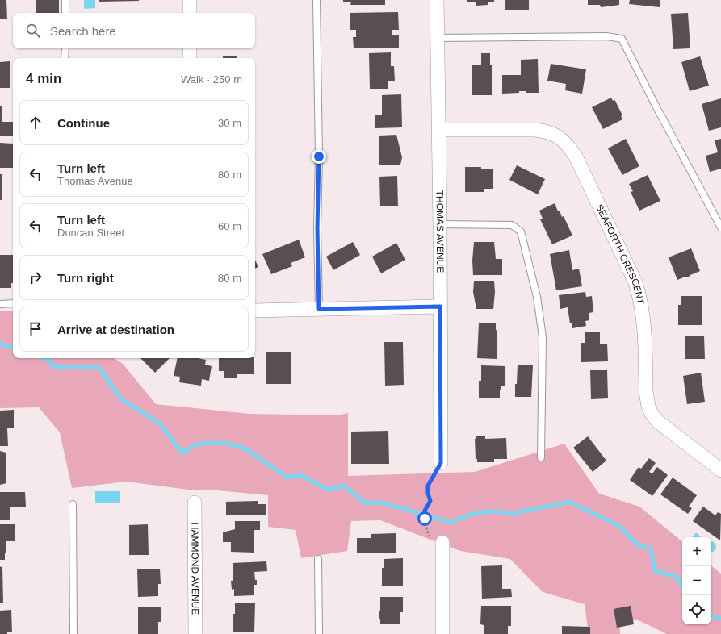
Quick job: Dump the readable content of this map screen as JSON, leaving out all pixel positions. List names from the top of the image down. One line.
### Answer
{"streets":{"street":["THOMAS AVENUE","SEAFORTH CRESCENT","HAMMOND AVENUE"]},"crossings":[["THOMAS AVENUE","SEAFORTH CRESCENT"]],"page":{"search":"Search here","heading":["4 min","Walk · 250 m"],"list":[["Continue","30 m"],["Turn left","Thomas Avenue","80 m"],["Turn left","Duncan Street","60 m"],["Turn right","80 m"],"Arrive at destination"],"map_buttons":["+","−"]}}
